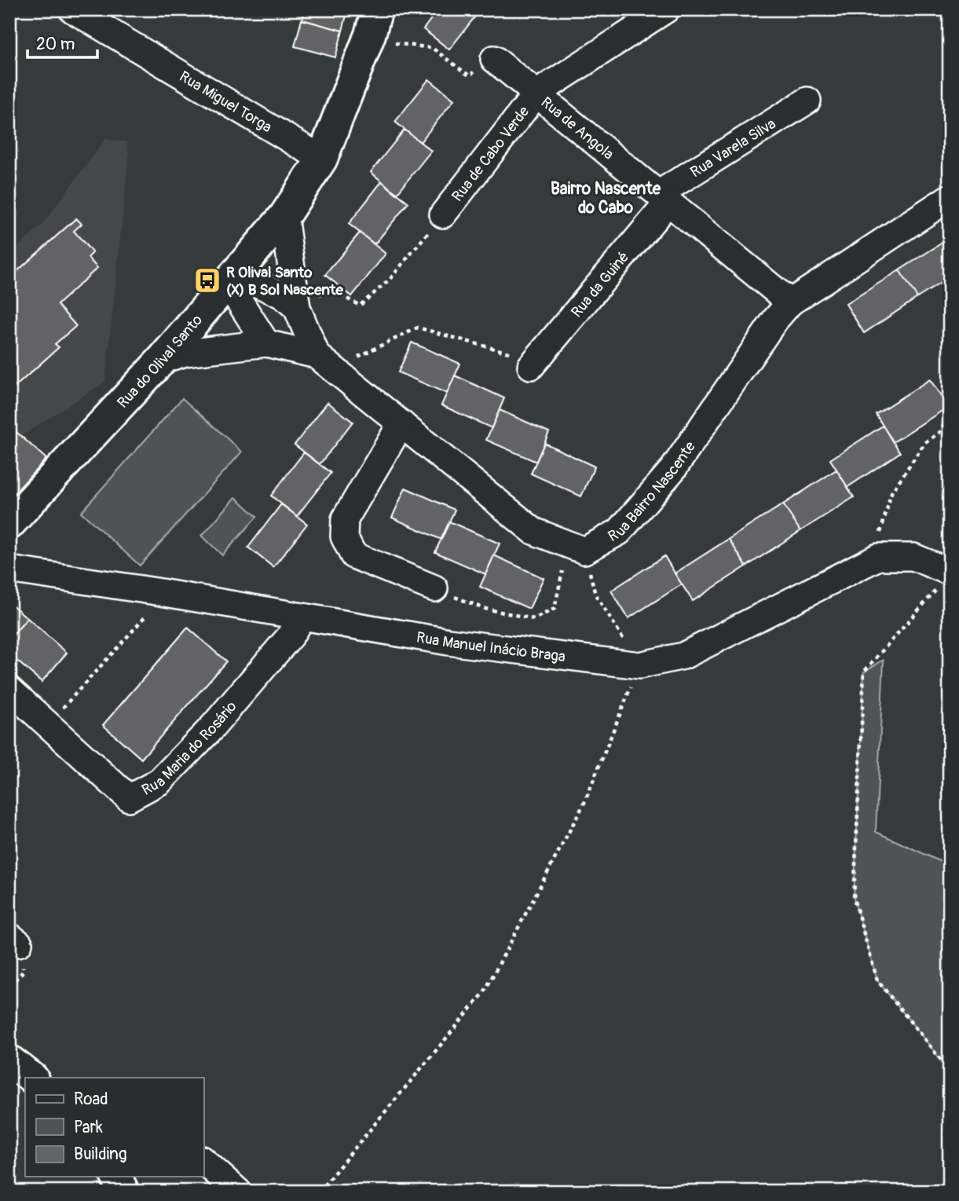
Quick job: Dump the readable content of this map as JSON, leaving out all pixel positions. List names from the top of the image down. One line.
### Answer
{"streets":{"street":["Rua Miguel Torga","Rua de Angola","Rua Varela Silva","Rua de Cabo Verde","Rua da Guiné","Rua do Olival Santo","Rua Bairro Nascente","Rua Manuel Inácio Braga","Rua Maria do Rosário"]},"crossings":[["Rua Miguel Torga","Rua do Olival Santo"],["Rua de Angola","Rua Varela Silva"],["Rua de Angola","Rua de Cabo Verde"],["Rua de Angola","Rua da Guiné"],["Rua de Angola","Rua Bairro Nascente"],["Rua Varela Silva","Rua da Guiné"],["Rua Manuel Inácio Braga","Rua Maria do Rosário"]],"districts":["Bairro Nascente do Cabo"],"places":{"bus stop":["R Olival Santo (X) B Sol Nascente"]},"legend":["Road","Park","Building"],"scale_bar":"20 m"}
